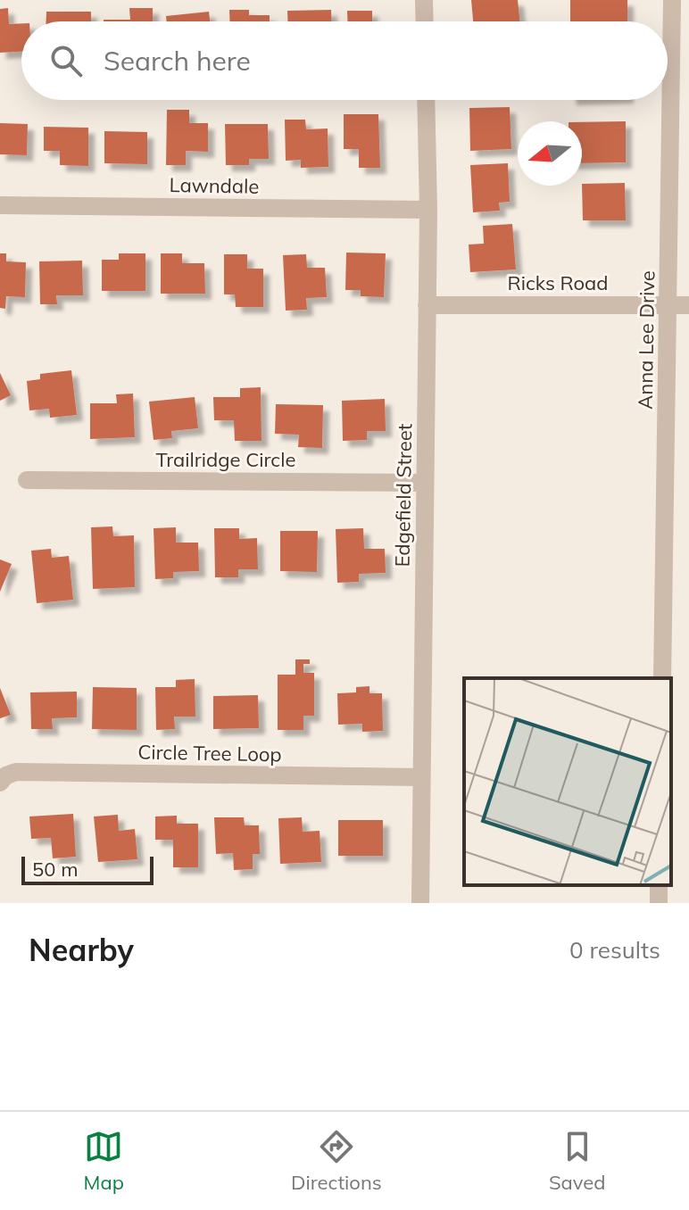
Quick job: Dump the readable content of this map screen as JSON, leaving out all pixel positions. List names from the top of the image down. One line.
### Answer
{"streets":{"street":["Lawndale","Ricks Road","Anna Lee Drive","Trailridge Circle","Edgefield Street","Circle Tree Loop"]},"crossings":[["Lawndale","Edgefield Street"],["Ricks Road","Anna Lee Drive"],["Ricks Road","Edgefield Street"],["Trailridge Circle","Edgefield Street"],["Edgefield Street","Circle Tree Loop"]],"scale_bar":"50 m","north":"left","page":{"search":"Search here","scale":"50 m","heading":["Nearby","0 results"],"nav":["Map","Directions","Saved"]}}
